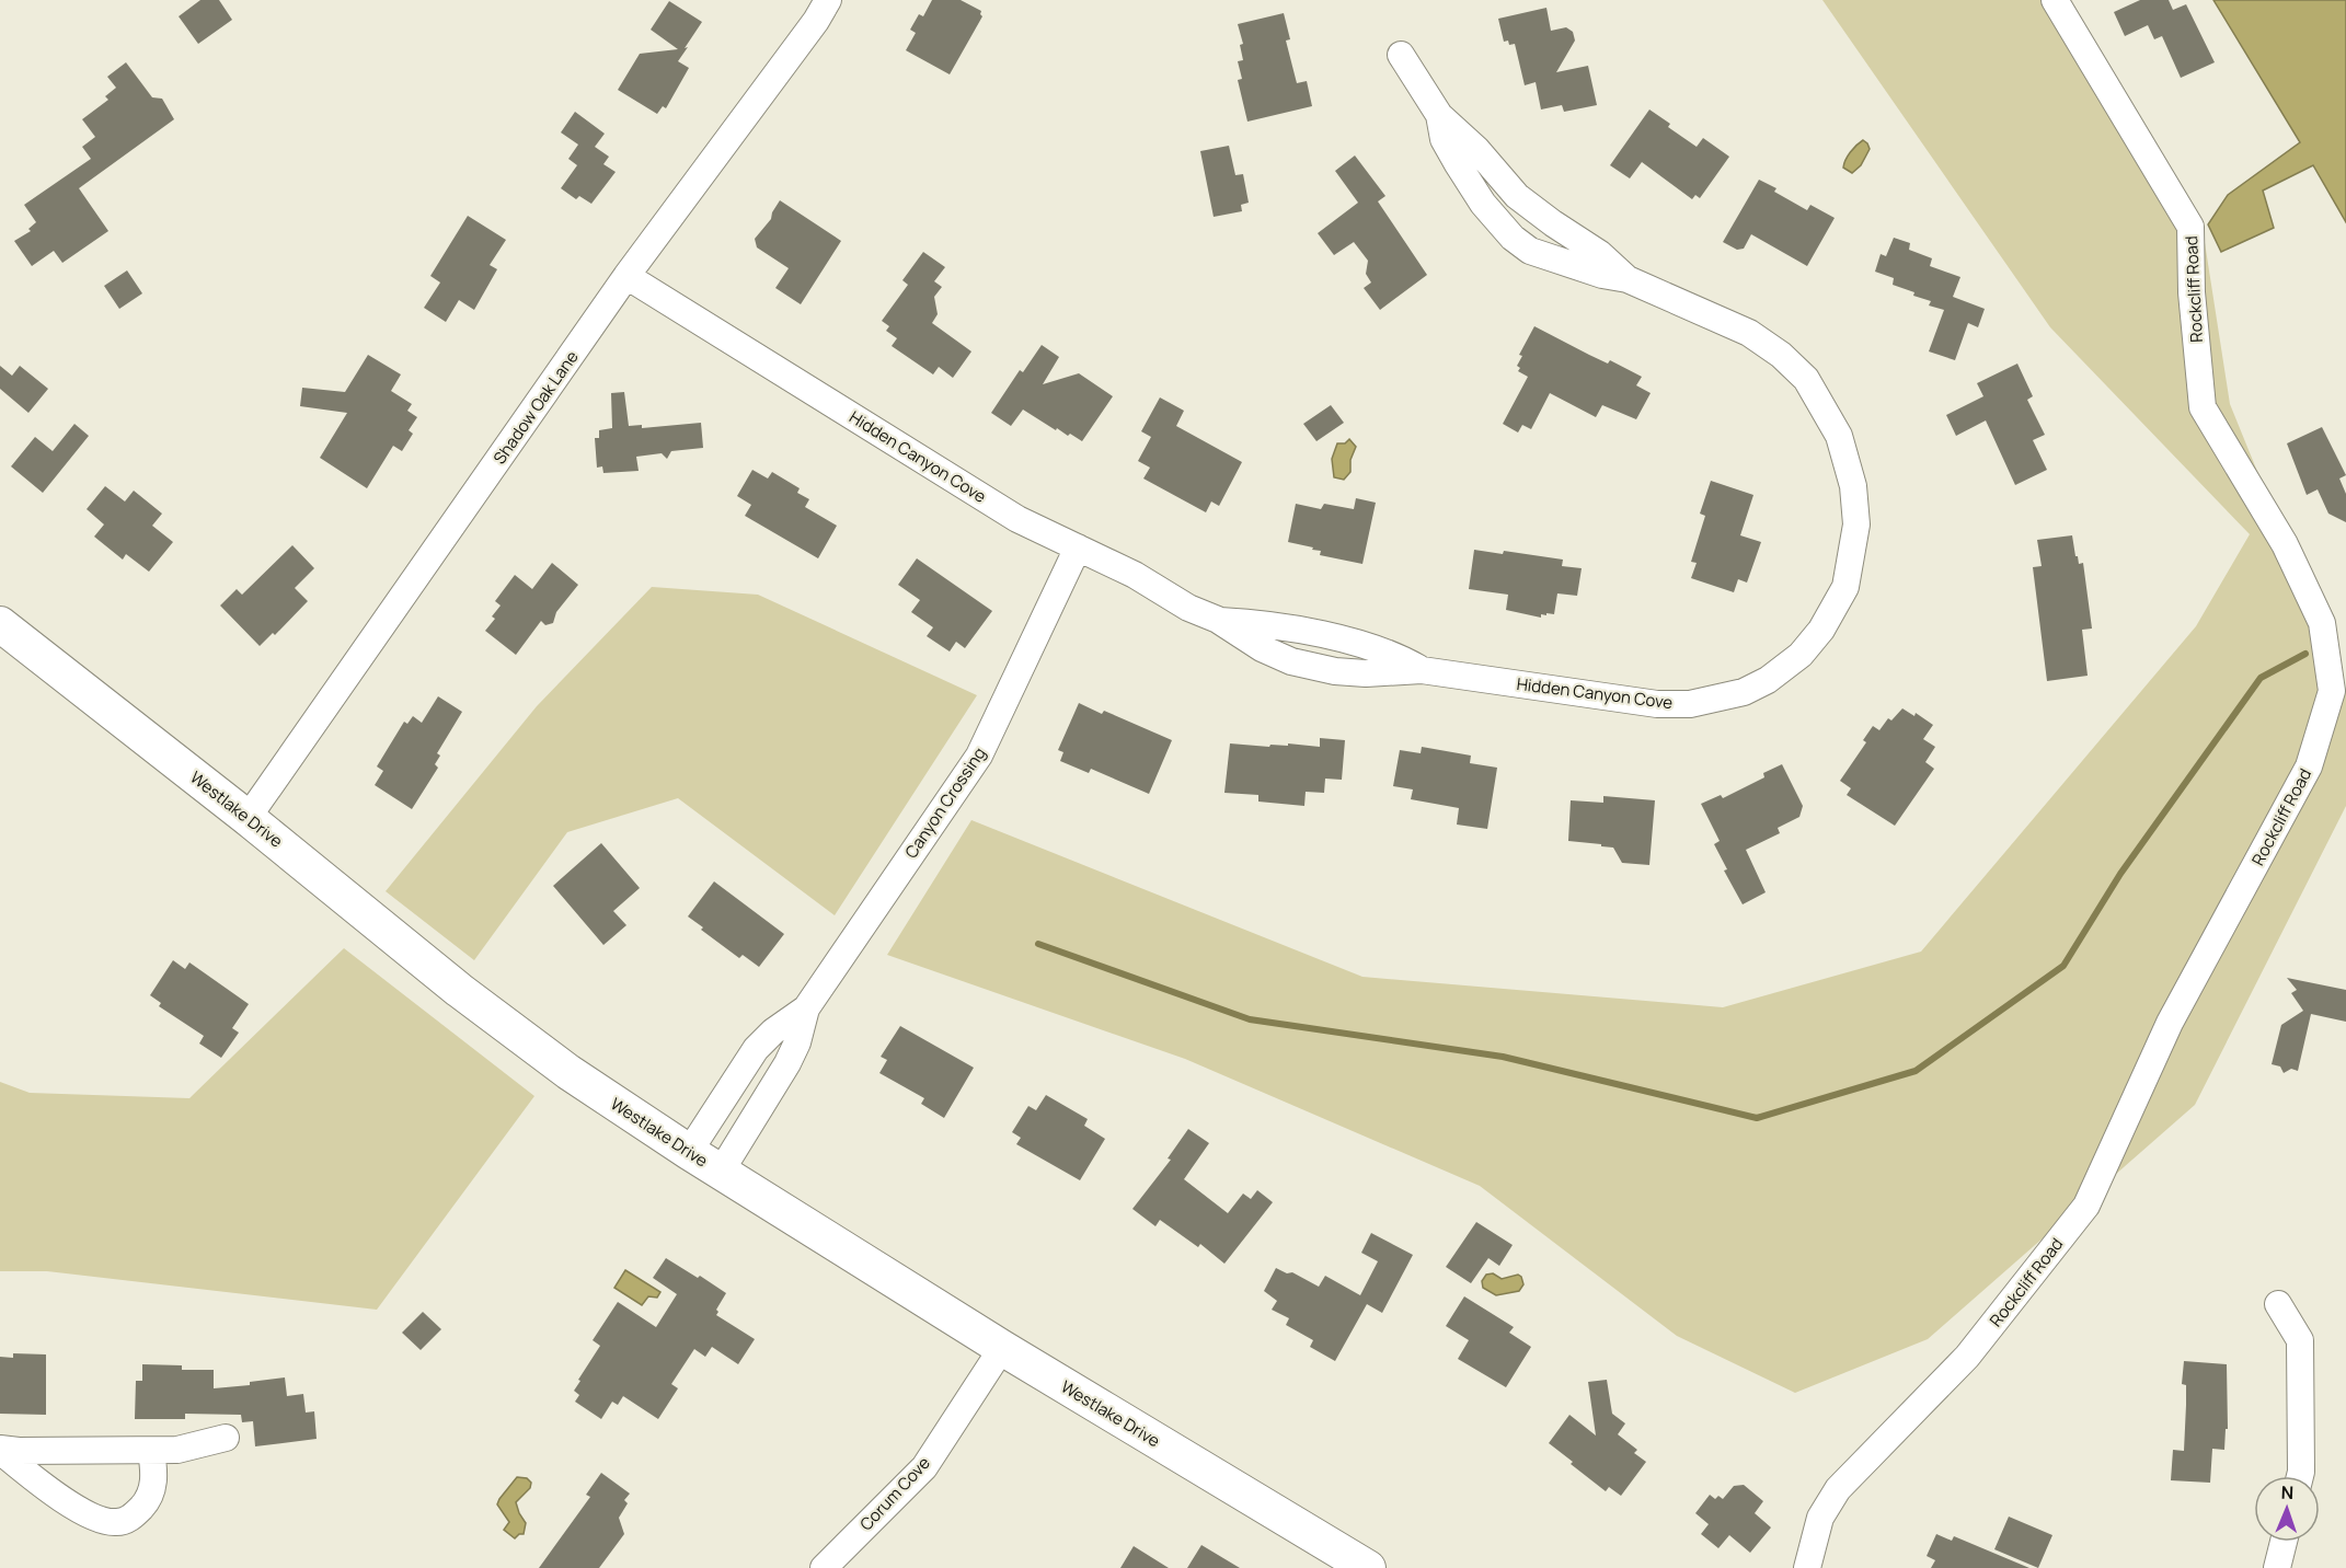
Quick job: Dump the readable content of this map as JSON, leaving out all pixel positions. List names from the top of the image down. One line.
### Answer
{"streets":{"street":["Rockcliff Road","Shadow Oak Lane","Hidden Canyon Cove","Canyon Crossing","Westlake Drive","Corum Cove"]},"crossings":[["Shadow Oak Lane","Hidden Canyon Cove"],["Shadow Oak Lane","Westlake Drive"],["Hidden Canyon Cove","Canyon Crossing"],["Canyon Crossing","Westlake Drive"],["Westlake Drive","Corum Cove"]],"north":"top"}
